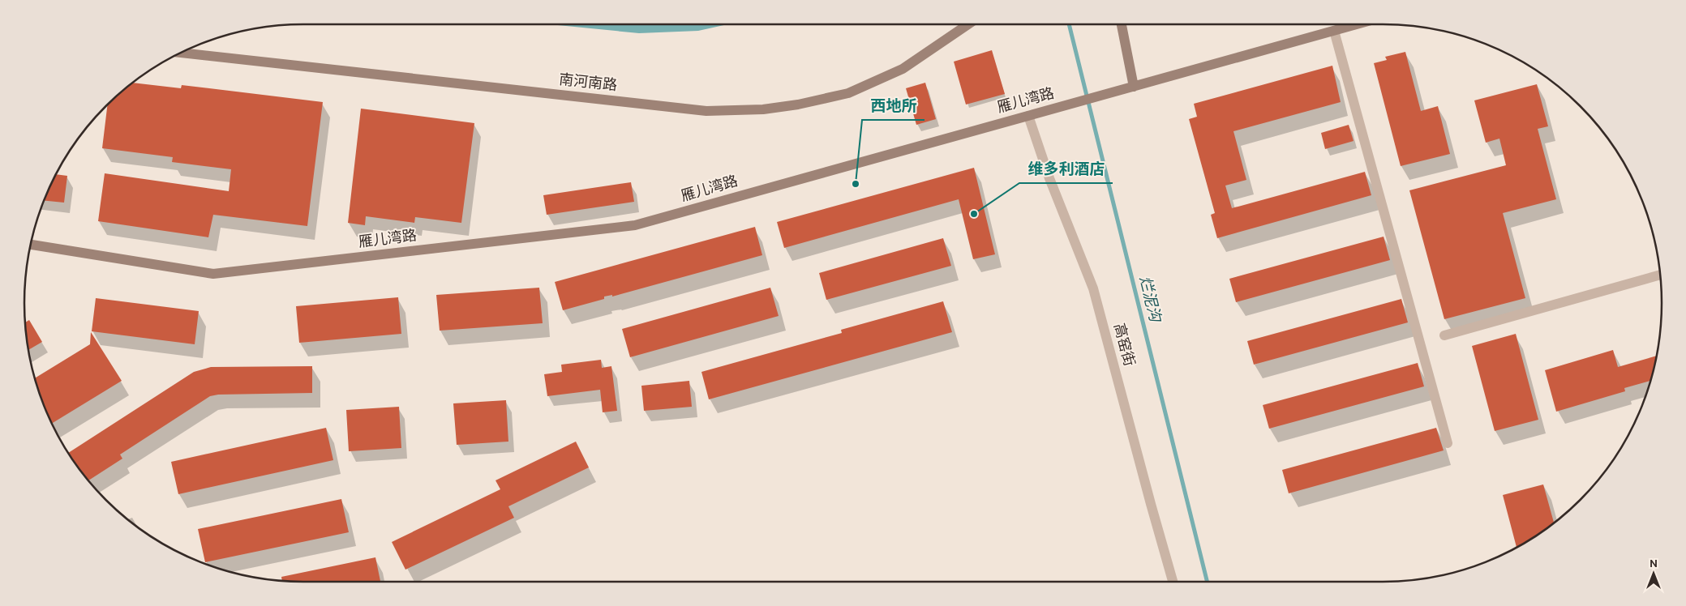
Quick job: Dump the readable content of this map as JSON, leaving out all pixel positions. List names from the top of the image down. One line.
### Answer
{"streets":{"main road":["南河南路","雁儿湾路"],"street":["高窑街"]},"crossings":[["雁儿湾路","高窑街"]],"water":["烂泥沟"],"places":["西地所","维多利酒店"],"north":"top"}
